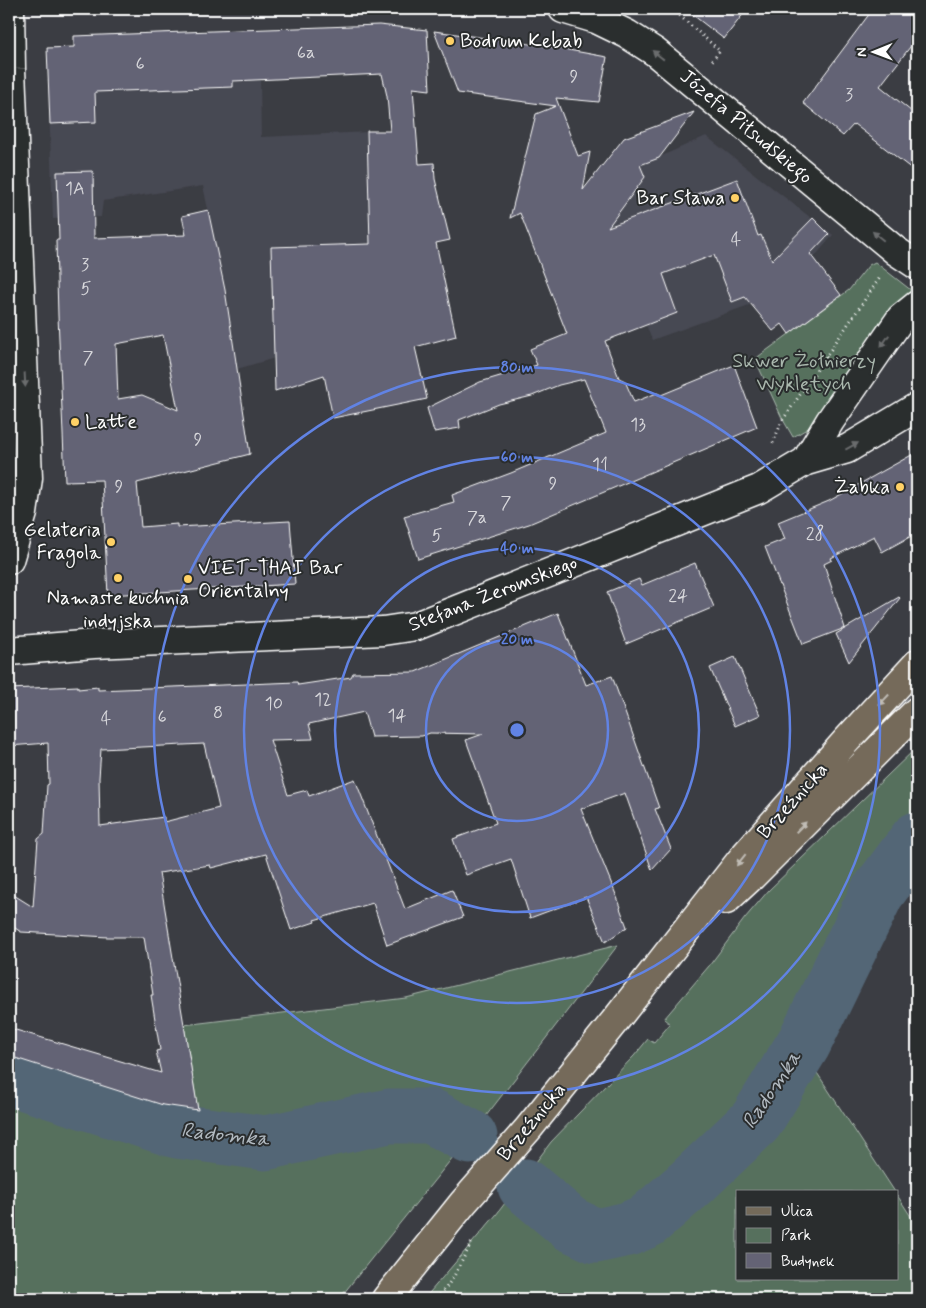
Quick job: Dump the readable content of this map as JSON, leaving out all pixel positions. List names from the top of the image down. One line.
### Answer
{"streets":{"main road":["Brzeźnicka"],"street":["Józefa Piłsudskiego","Stefana Żeromskiego"]},"one_way":["Józefa Piłsudskiego"],"water":["Radomka"],"parks":["Skwer Żołnierzy Wyklętych"],"places":["Bodrum Kebab","Bar Sława","Latte","Żabka","Gelateria Fragola","Namaste kuchnia indyjska","VIET-THAI Bar Orientalny"],"house_numbers":["6a","6","9","3","1A","4","3","5","7","13","9","11","9","9","7","7a","28","5","24","12","10","8","14","6","4"],"legend":["Ulica","Park","Budynek"],"north":"left","rings":["80 m","60 m","40 m","20 m"]}
